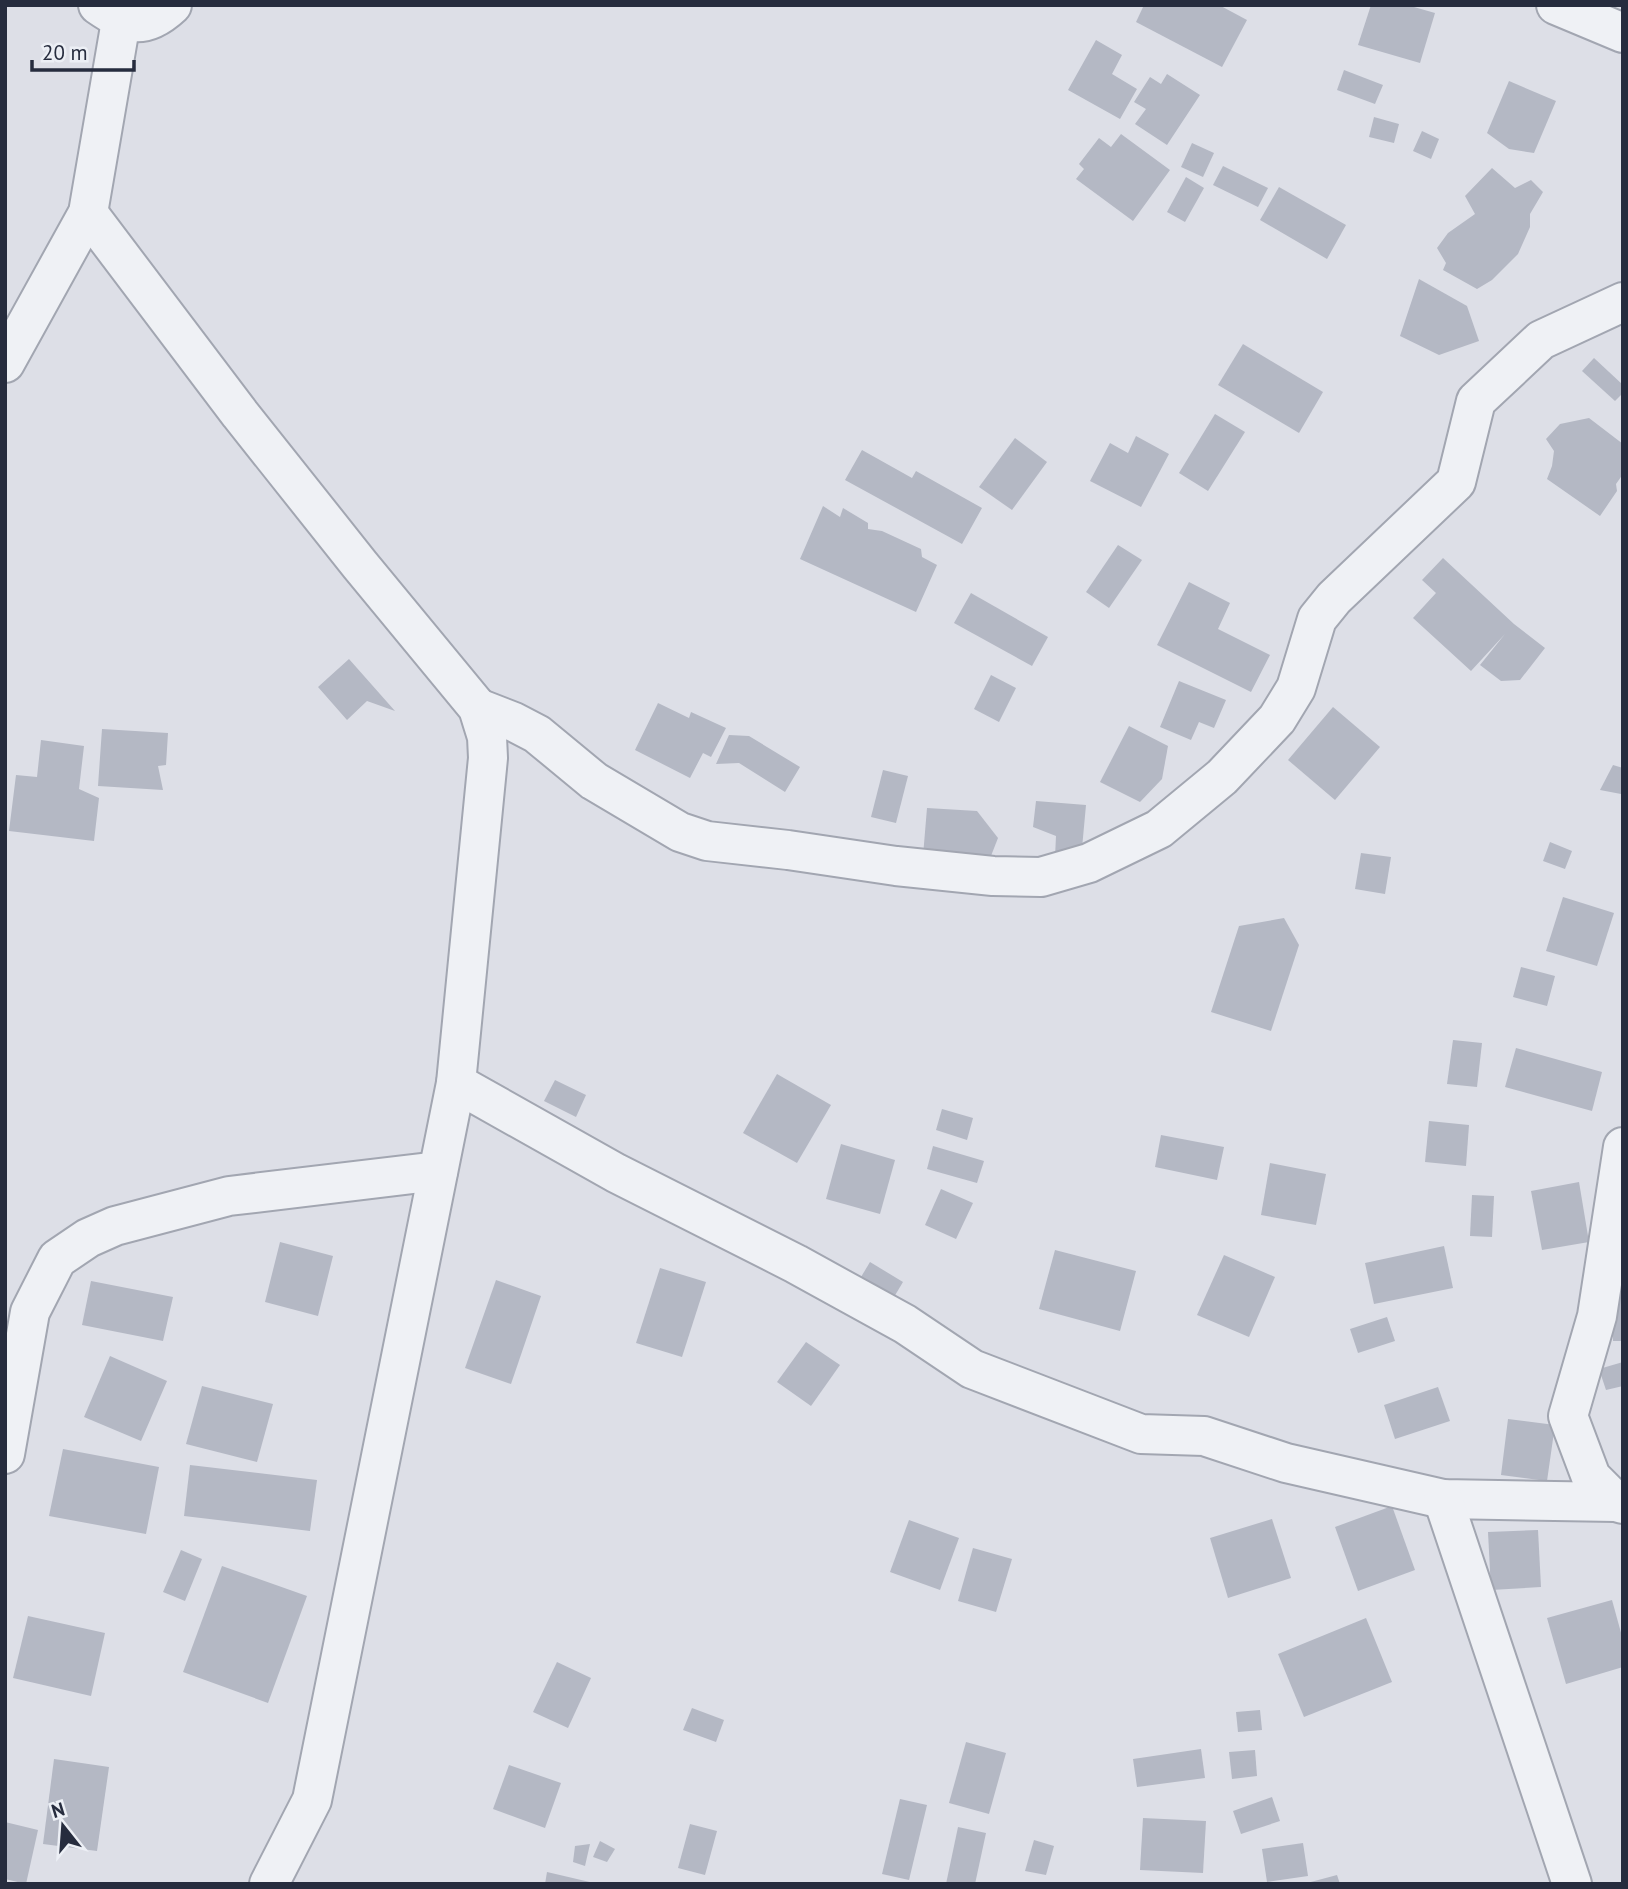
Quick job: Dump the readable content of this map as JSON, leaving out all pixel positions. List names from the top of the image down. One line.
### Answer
{"scale_bar":"20 m","north":"top"}
